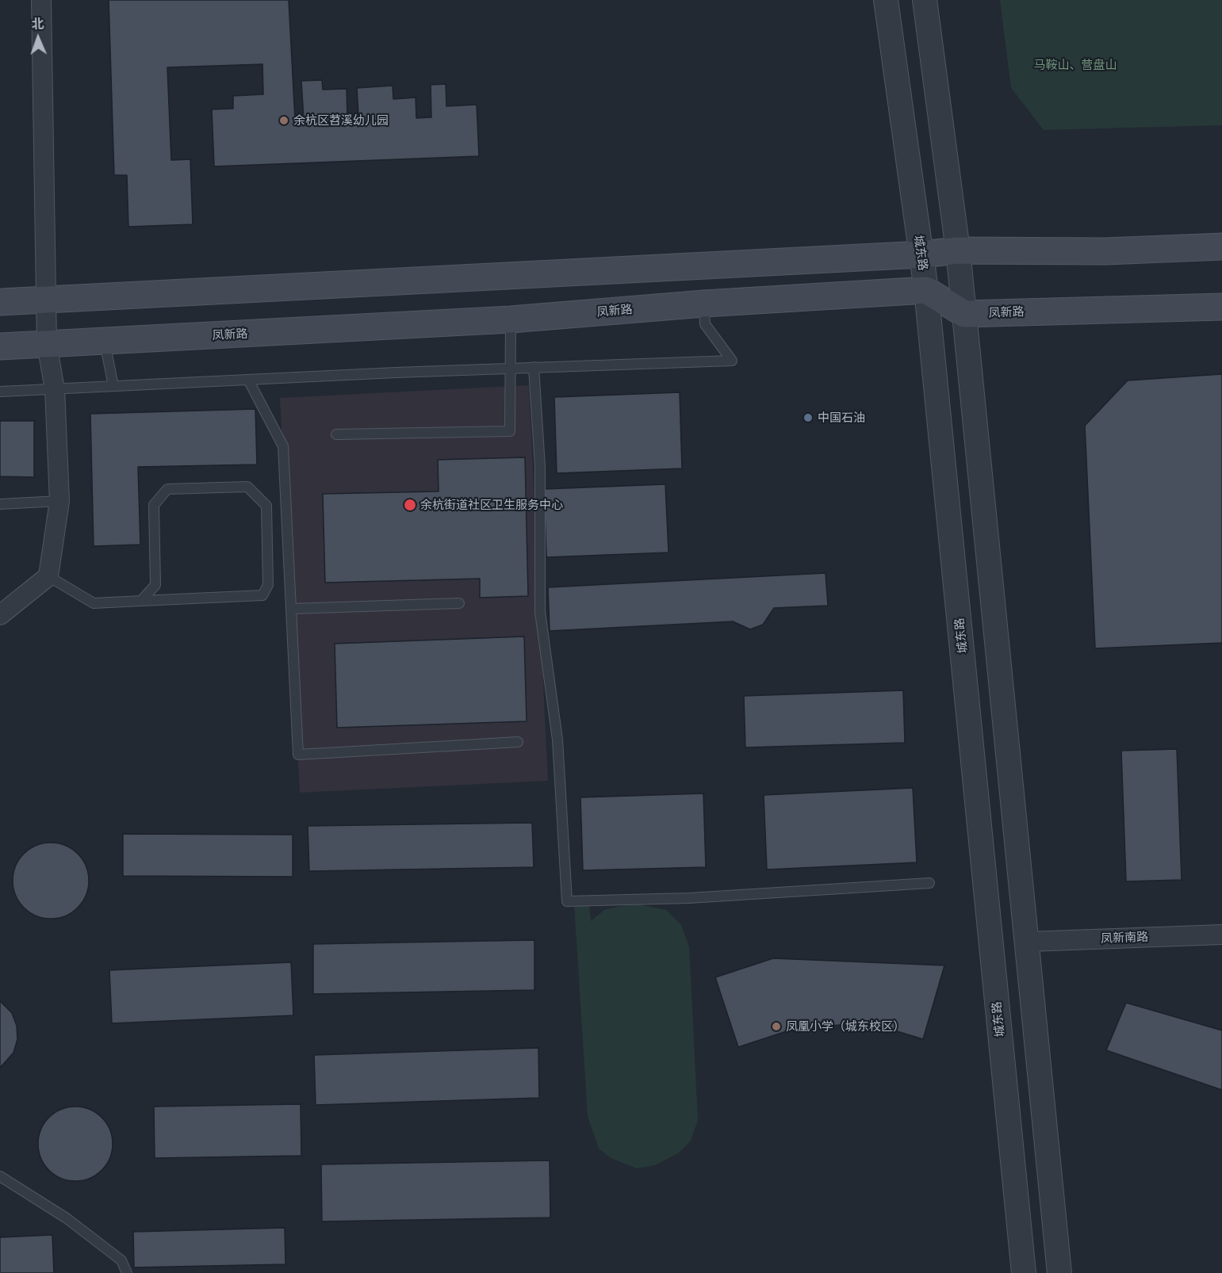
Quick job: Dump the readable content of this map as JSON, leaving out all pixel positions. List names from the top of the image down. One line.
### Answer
{"streets":{"main road":["凤新路"],"street":["城东路","凤新南路"]},"crossings":[["城东路","凤新路"]],"parks":["马鞍山、营盘山"],"places":["余杭区苕溪幼儿园","中国石油","余杭街道社区卫生服务中心","凤凰小学（城东校区）"],"north":"top"}
